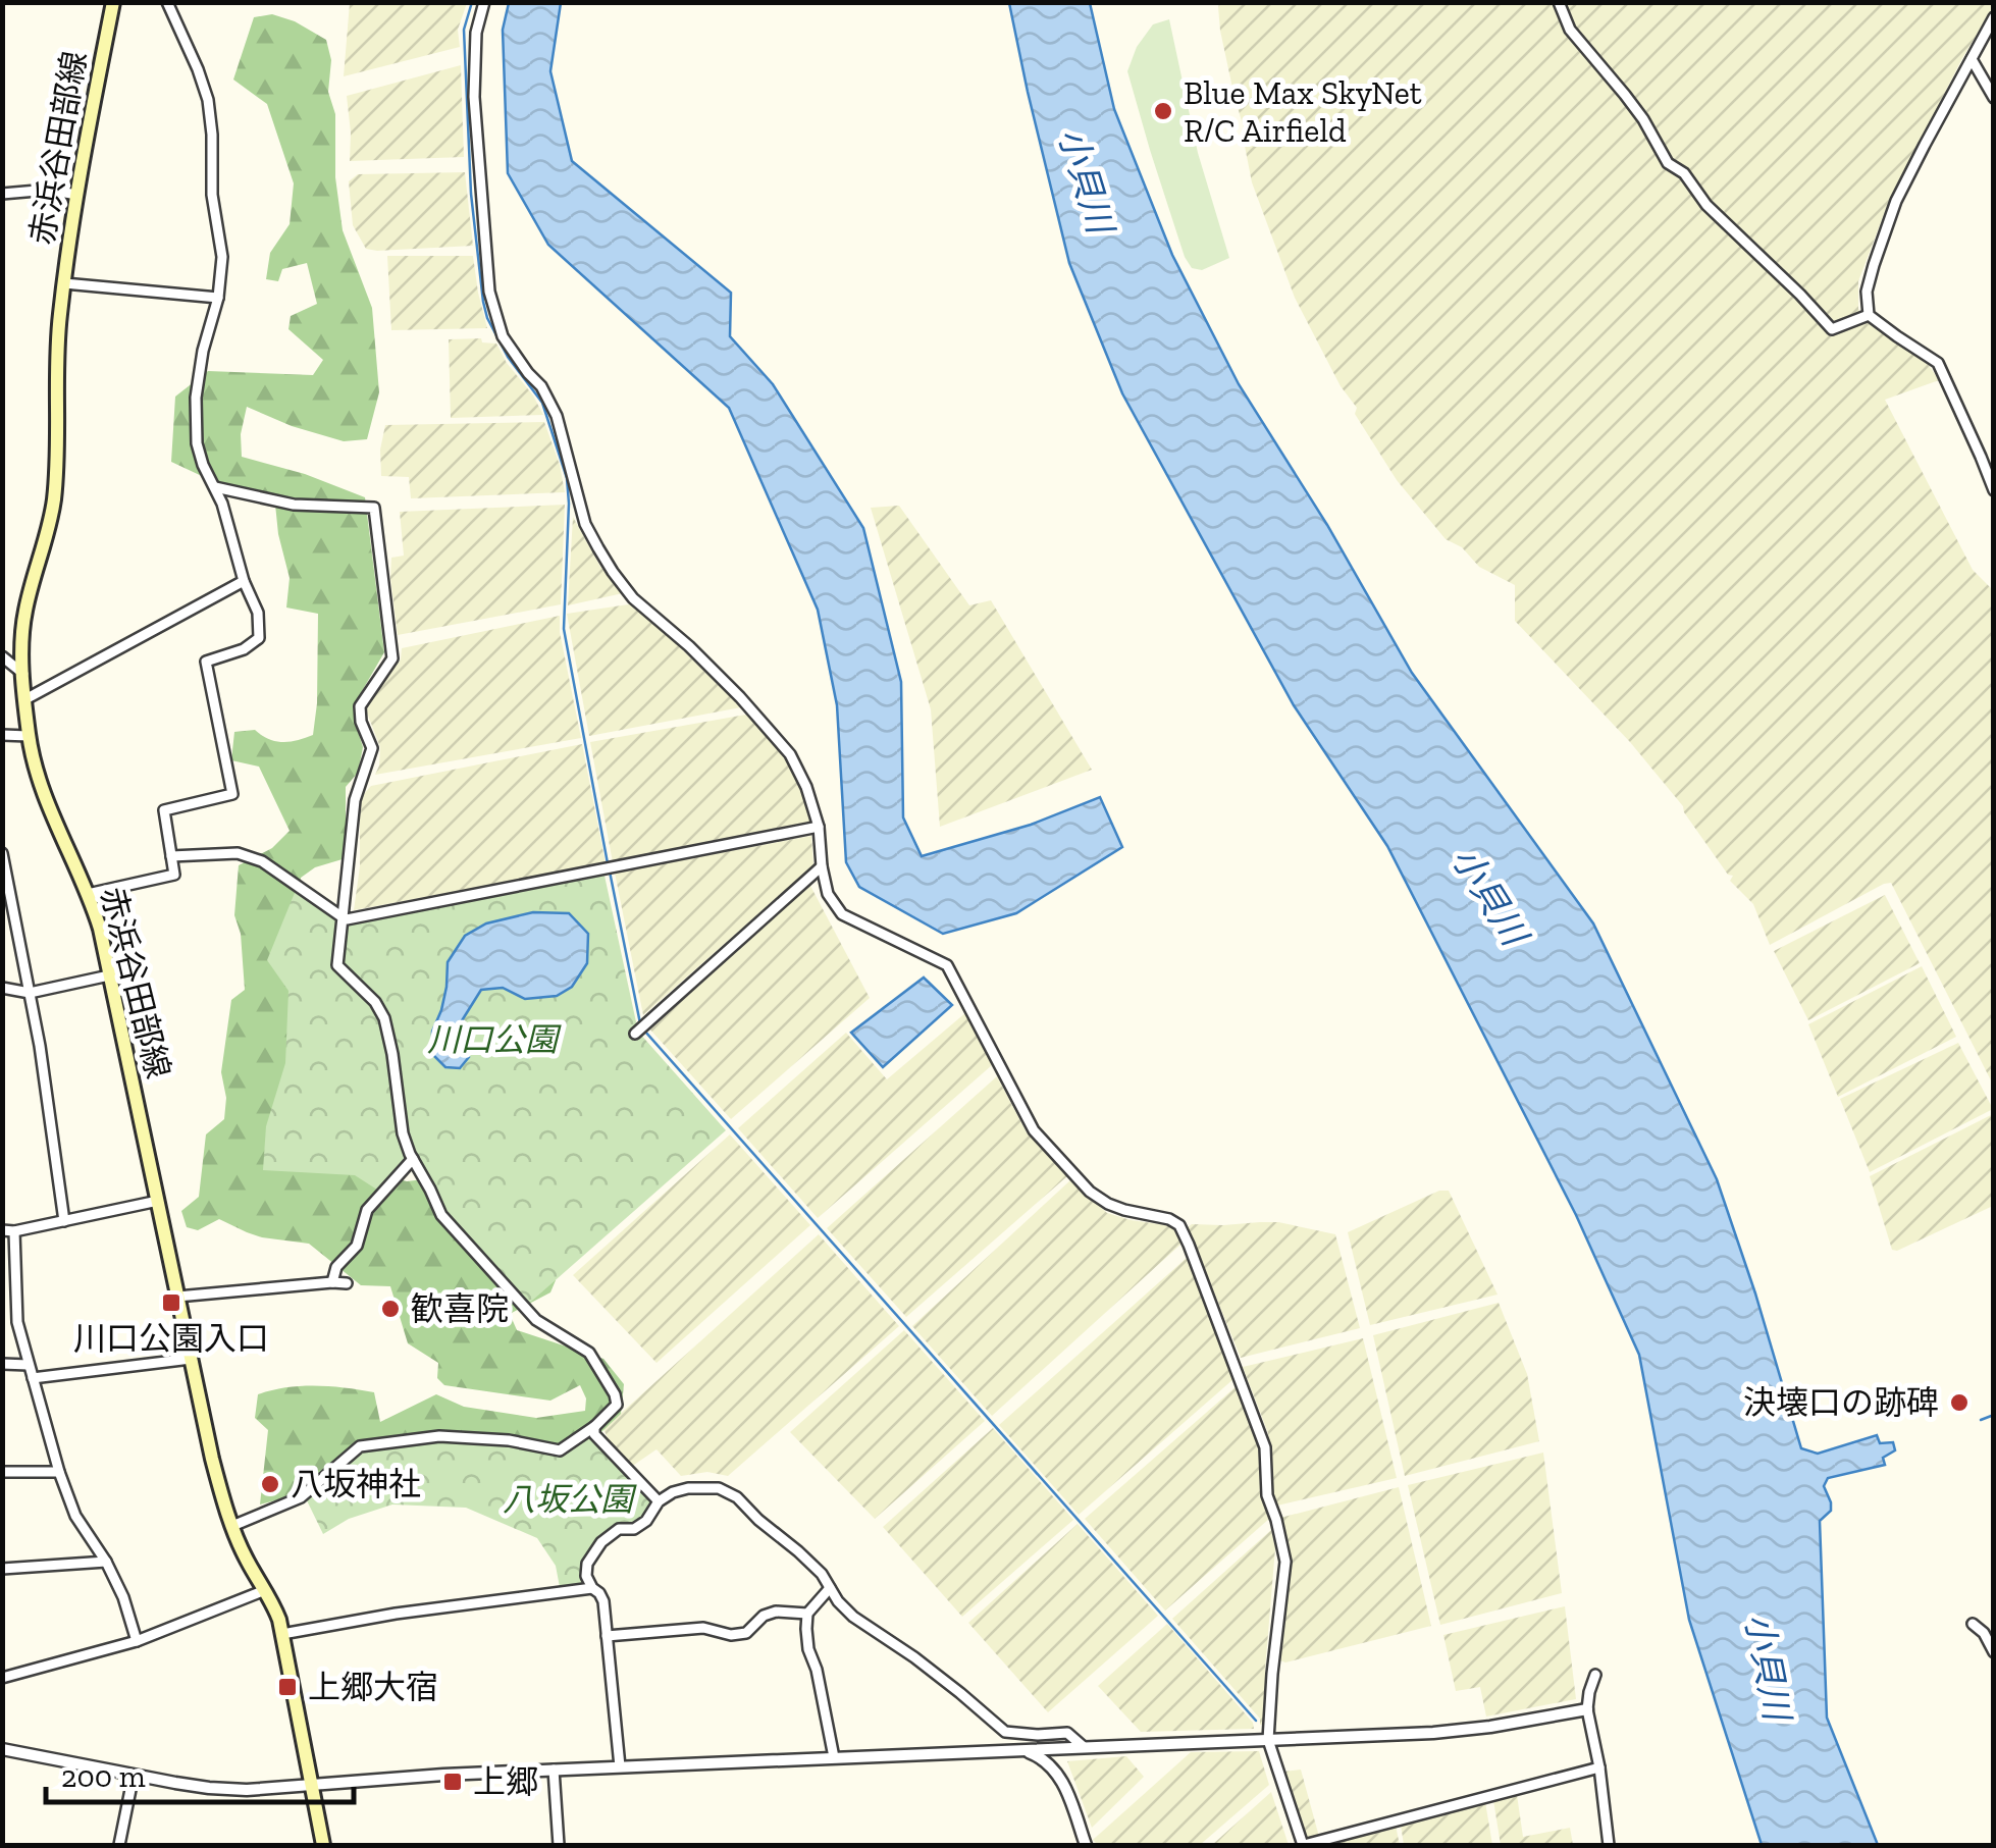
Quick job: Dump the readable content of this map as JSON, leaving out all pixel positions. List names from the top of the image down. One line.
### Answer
{"streets":{"main road":["赤浜谷田部線"]},"water":["小貝川"],"parks":["川口公園","八坂公園"],"places":{"other":["Blue Max SkyNet R/C Airfield","歓喜院","決壊口の跡碑","八坂神社"],"transit":["川口公園入口","上郷大宿","上郷"]},"scale_bar":"200 m"}
